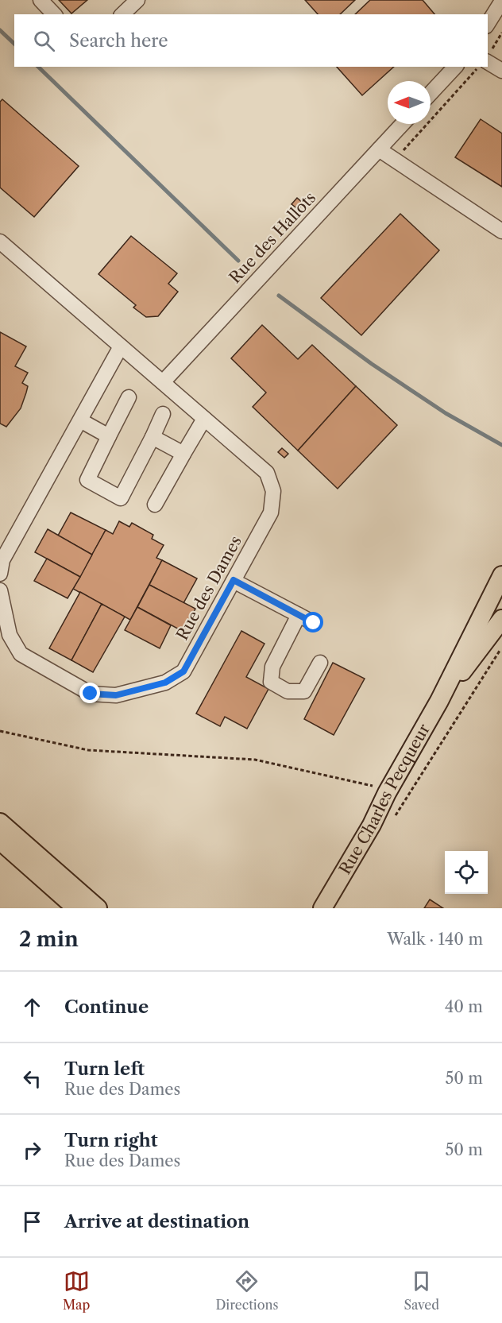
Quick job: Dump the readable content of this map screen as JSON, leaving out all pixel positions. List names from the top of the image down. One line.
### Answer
{"streets":{"main road":["Rue Charles Pecqueur"],"street":["Rue des Hallots","Rue des Dames"]},"crossings":[["Rue des Hallots","Rue des Dames"]],"north":"left","page":{"search":"Search here","heading":["2 min","Walk · 140 m"],"list":[["Continue","40 m"],["Turn left","Rue des Dames","50 m"],["Turn right","Rue des Dames","50 m"],"Arrive at destination"],"nav":["Map","Directions","Saved"]}}
